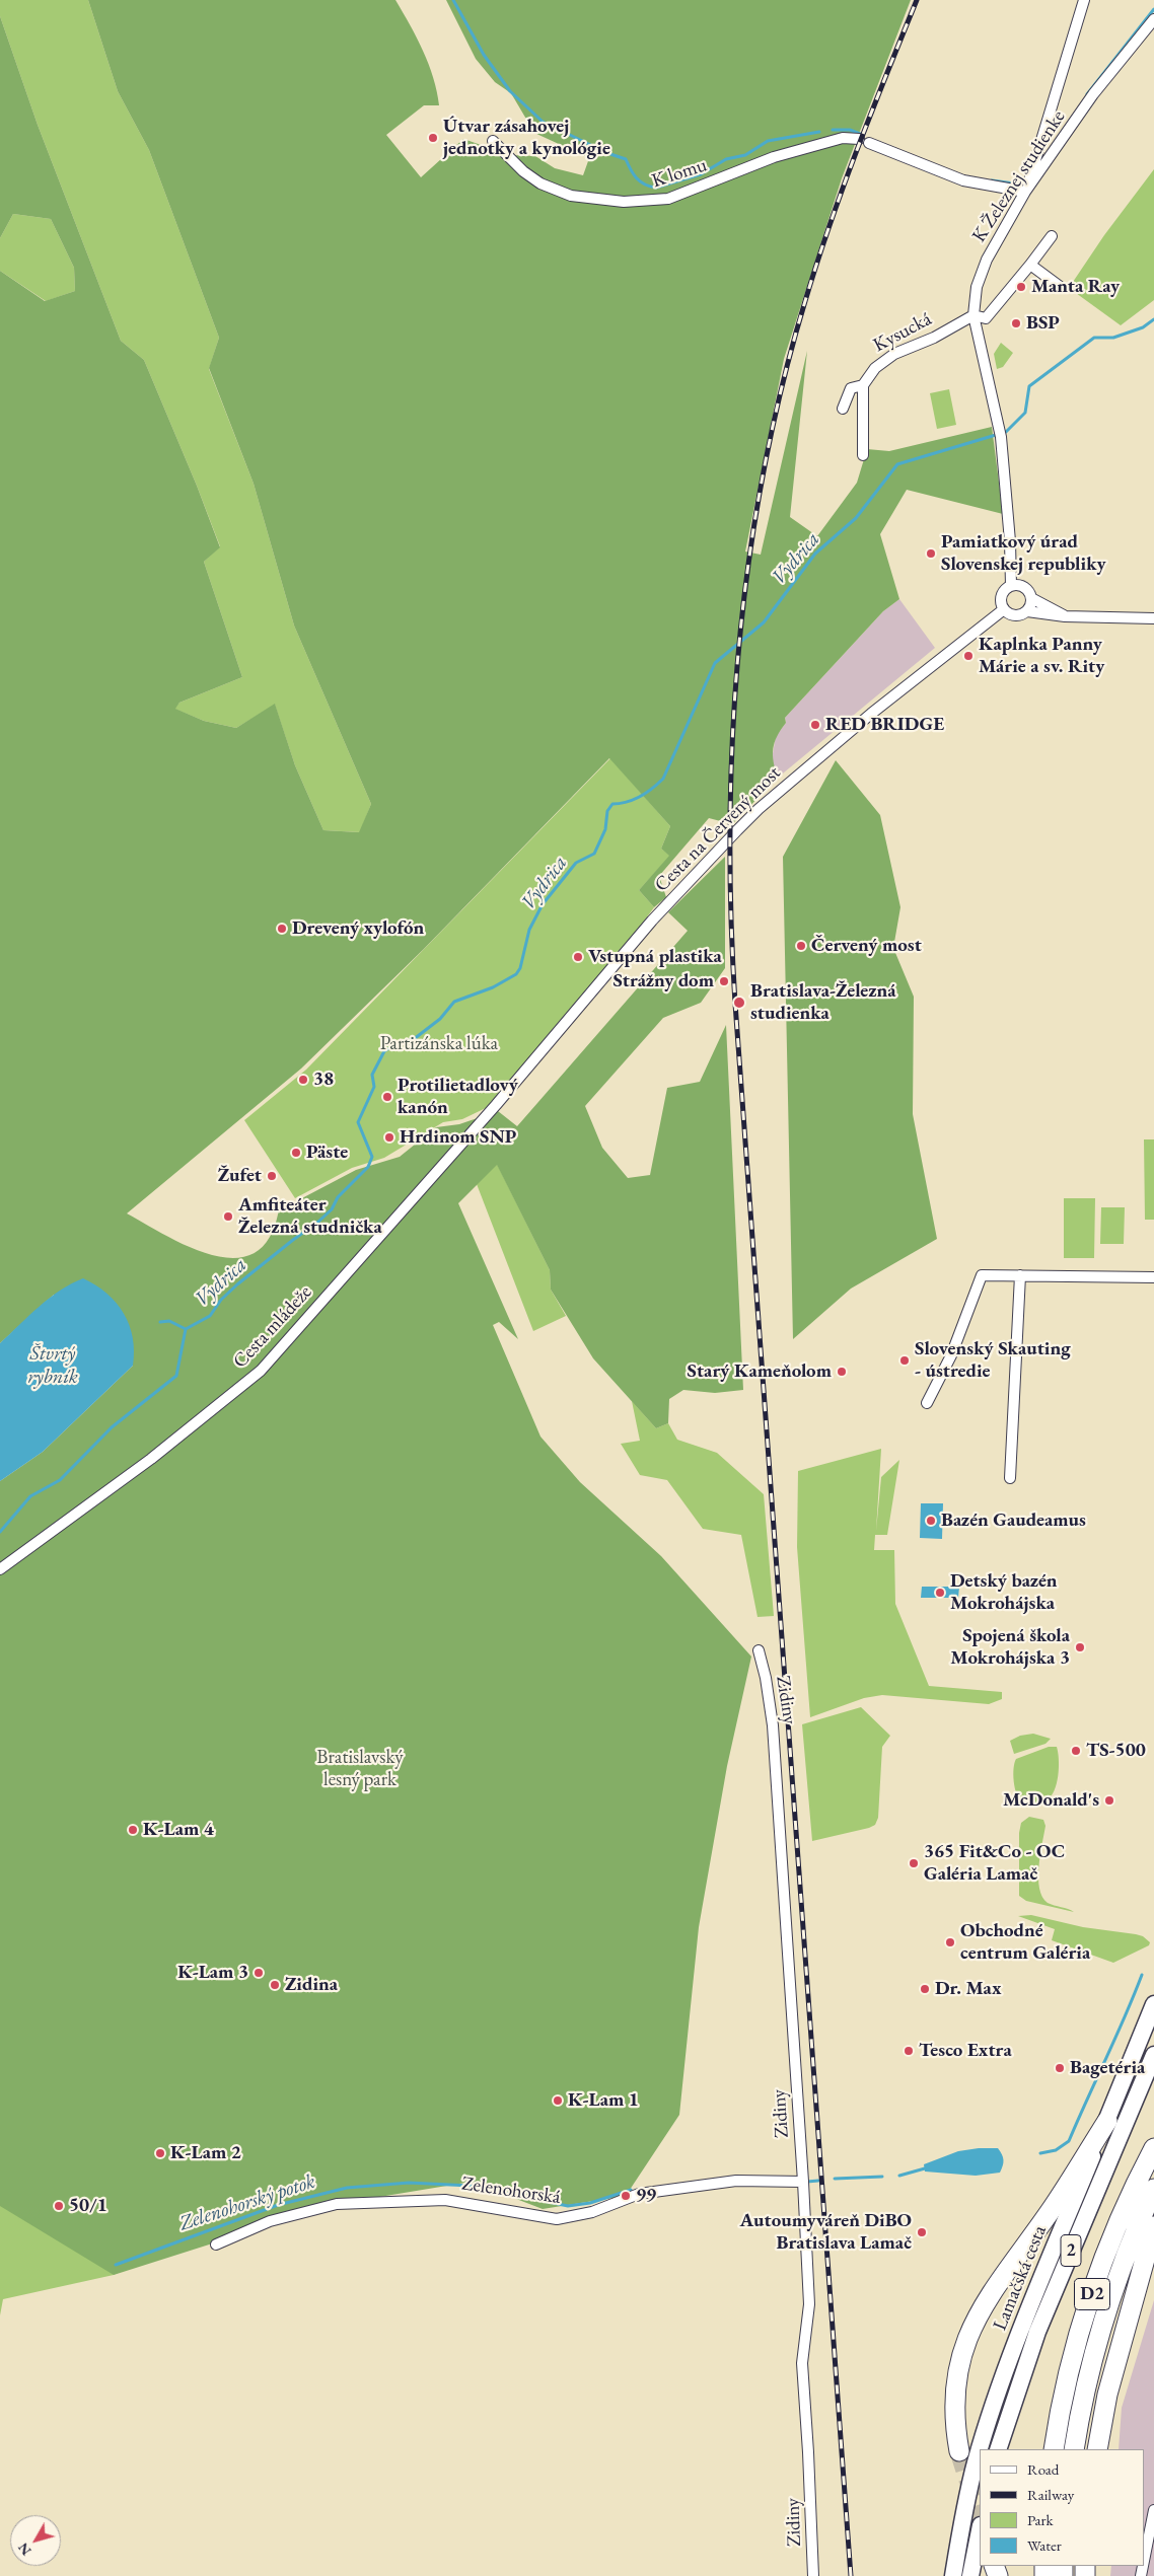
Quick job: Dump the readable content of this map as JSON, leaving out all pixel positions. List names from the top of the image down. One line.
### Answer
{"streets":{"highway":["D2"],"main road":["2","Lamačská cesta"],"street":["K lomu","K Železnej studienke","Kysucká","Cesta na Červený most","Cesta mládeže","Zidiny","Zelenohorská"]},"crossings":[["K Železnej studienke","Kysucká"],["K Železnej studienke","Cesta na Červený most"],["Cesta na Červený most","Cesta mládeže"],["Zidiny","Zelenohorská"]],"water":["Vydrica","Štvrtý rybník","Zelenohorský potok"],"parks":["Partizánska lúka","Bratislavský lesný park"],"places":["Útvar zásahovej jednotky a kynológie","Manta Ray","BSP","Pamiatkový úrad Slovenskej republiky","Kaplnka Panny Márie a sv. Rity","RED BRIDGE","Drevený xylofón","Červený most","Vstupná plastika","Strážny dom","Bratislava-Železná studienka","38","Protilietadlový kanón","Hrdinom SNP","Päste","Žufet","Amfiteáter Železná studnička","Slovenský Skauting - ústredie","Starý Kameňolom","Bazén Gaudeamus","Detský bazén Mokrohájska","Spojená škola Mokrohájska 3","TS-500","McDonald's","K-Lam 4","365 Fit&Co - OC Galéria Lamač","Obchodné centrum Galéria","K-Lam 3","Zidina","Dr. Max","Tesco Extra","Bagetéria","K-Lam 1","K-Lam 2","99","50/1","Autoumyváreň DiBO Bratislava Lamač"],"legend":["Road","Railway","Park","Water"],"north":"bottom left"}
